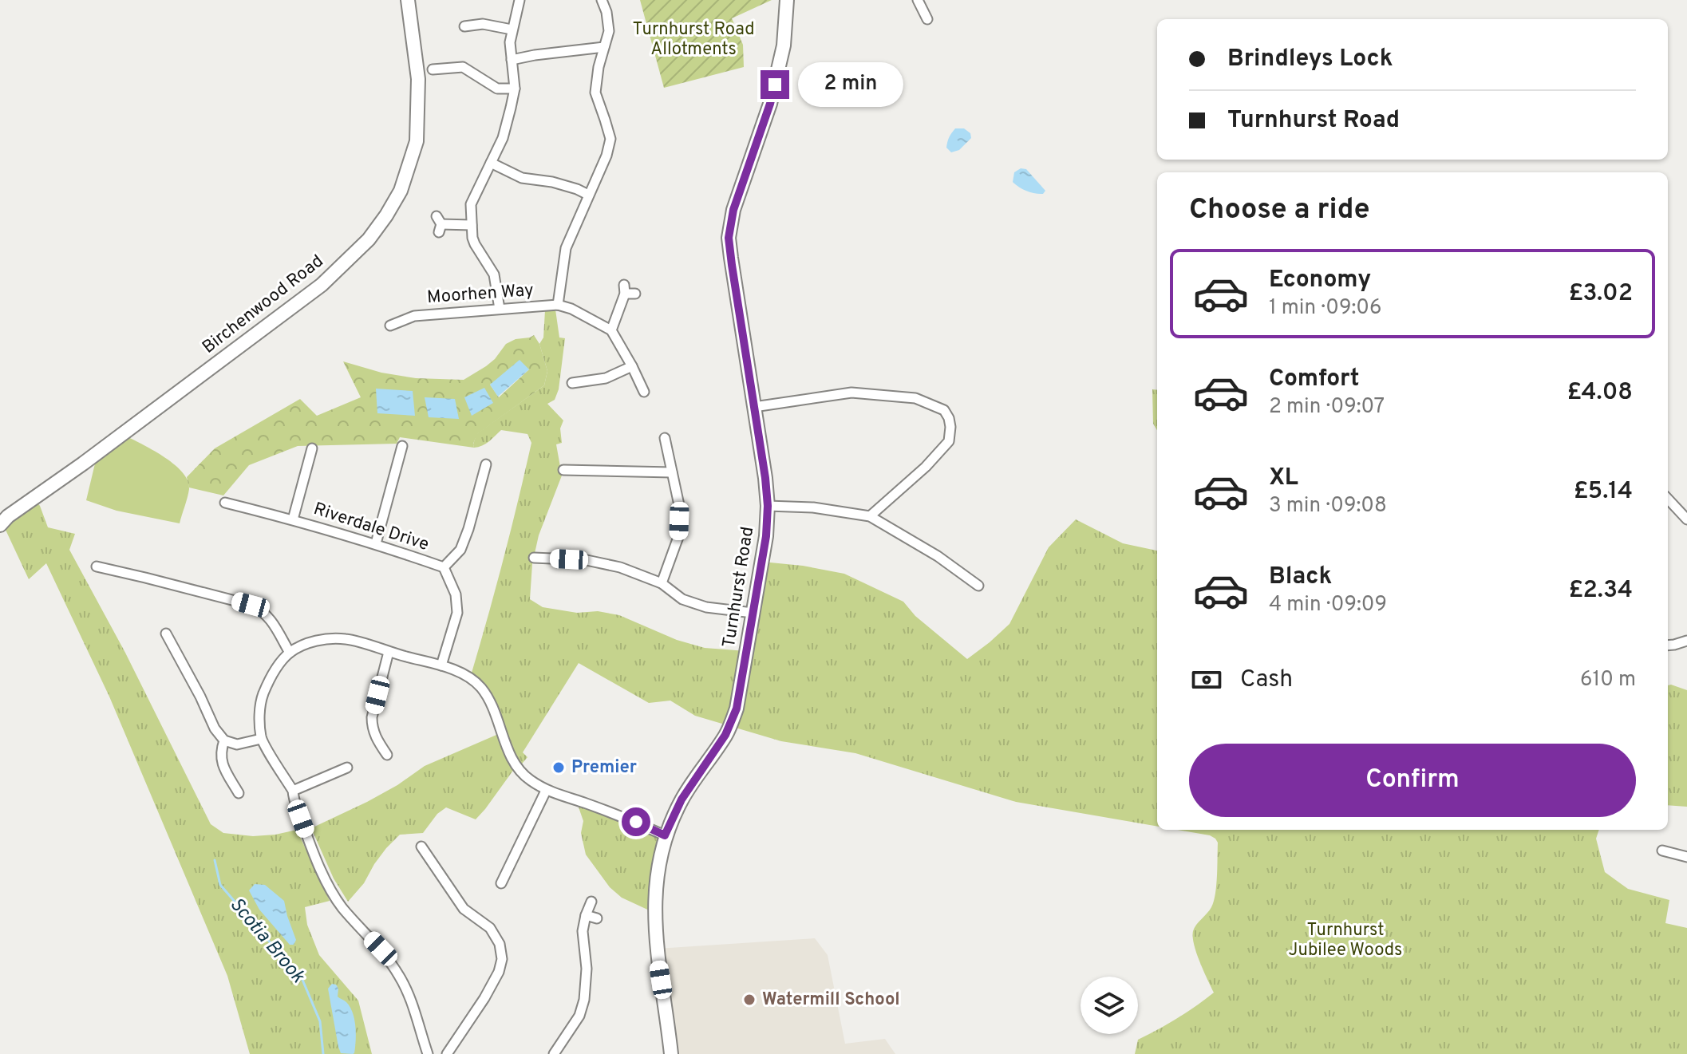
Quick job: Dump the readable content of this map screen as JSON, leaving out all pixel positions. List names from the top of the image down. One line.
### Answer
{"streets":{"street":["Moorhen Way","Birchenwood Road","Riverdale Drive","Turnhurst Road"]},"water":["Scotia Brook"],"parks":["Turnhurst Road Allotments","Turnhurst Jubilee Woods"],"places":["Premier","Watermill School"],"page":{"banner":["Brindleys Lock","Turnhurst Road"],"bubble":"2 min","heading":"Choose a ride","list":[{"name":"Economy","note":"1 min · 09:06","value":"£3.02"},{"name":"Comfort","note":"2 min · 09:07","value":"£4.08"},{"name":"XL","note":"3 min · 09:08","value":"£5.14"},{"name":"Black","note":"4 min · 09:09","value":"£2.34"}],"pay":["Cash","610 m"],"buttons":"Confirm"}}
